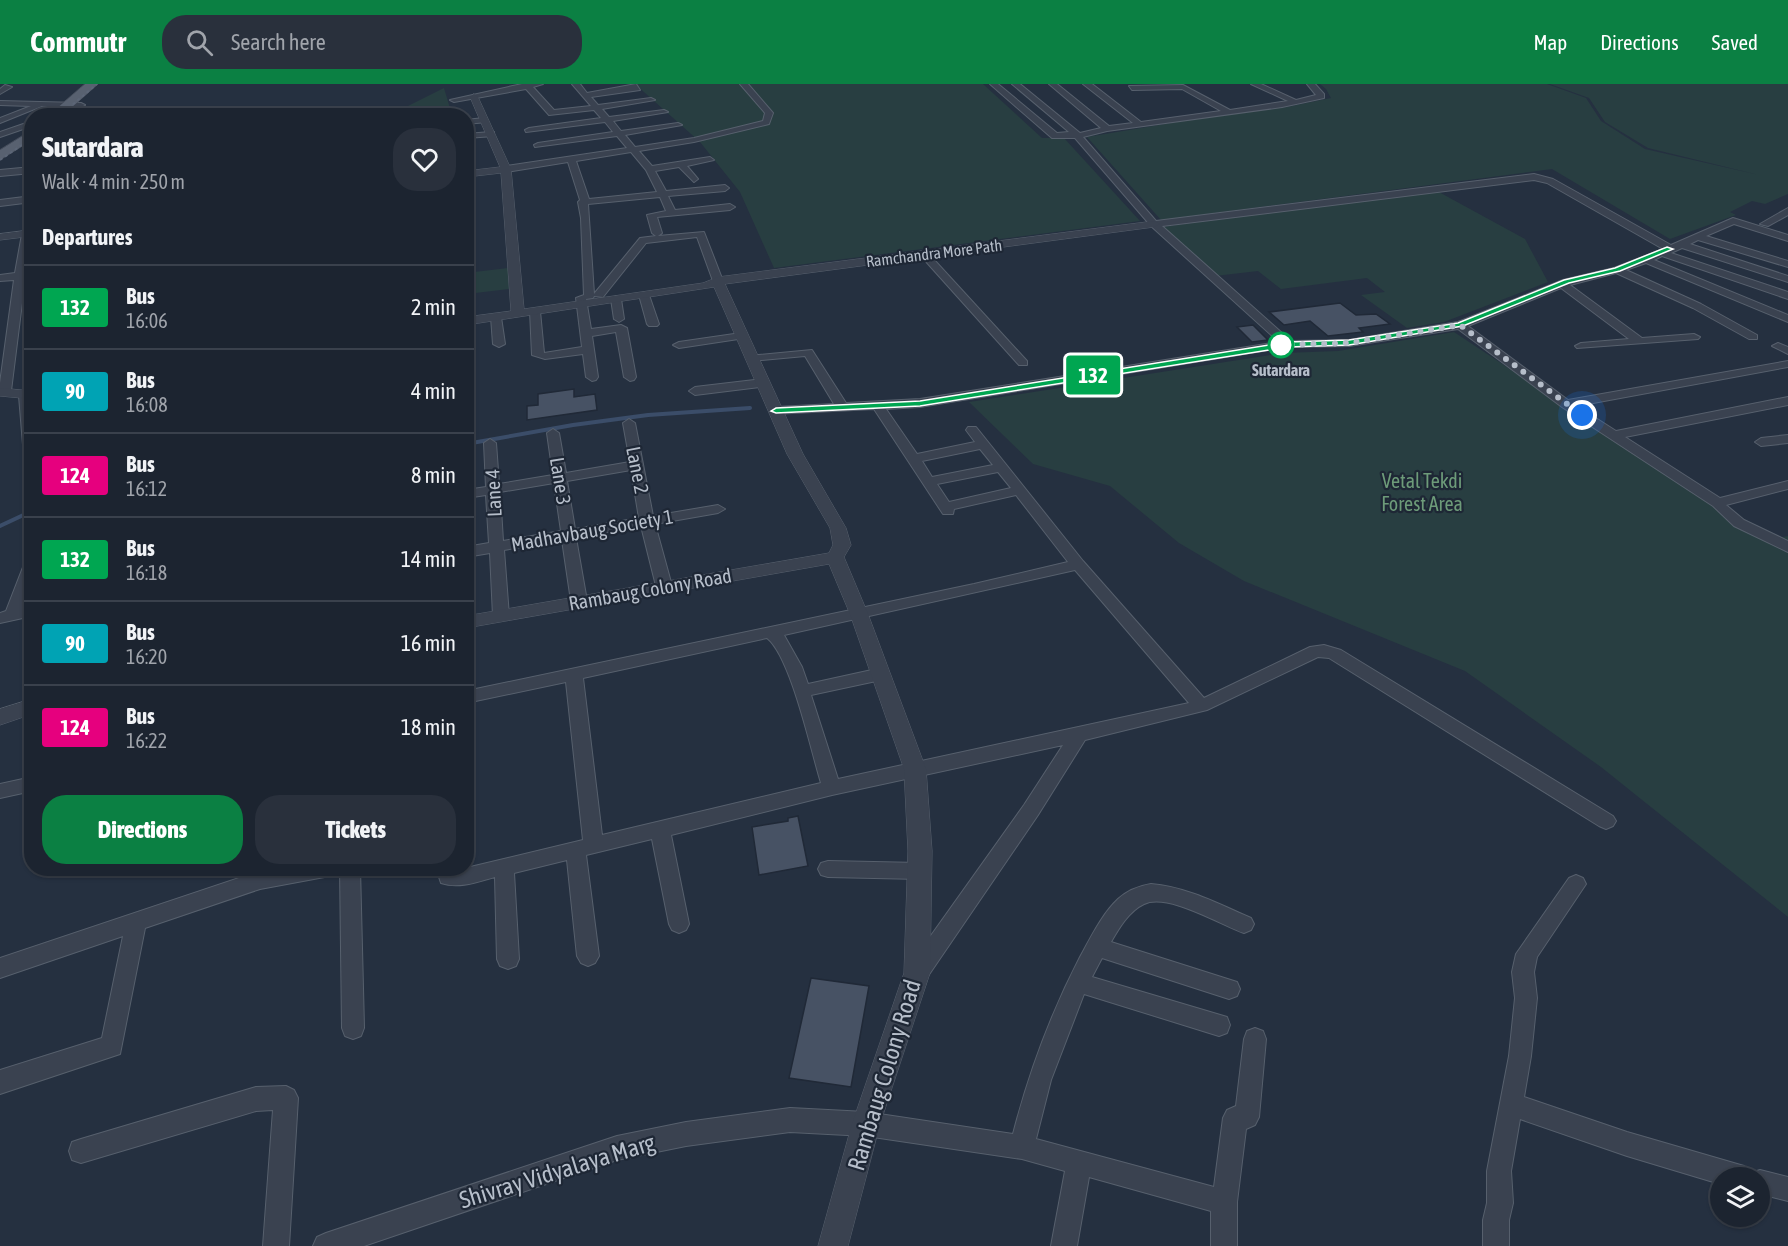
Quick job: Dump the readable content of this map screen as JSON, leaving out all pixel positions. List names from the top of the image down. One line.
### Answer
{"streets":{"street":["Ramchandra More Path","Lane 2","Lane 3","Lane 4","Madhavbaug Society 1","Rambaug Colony Road","Shivray Vidyalaya Marg"]},"crossings":[["Ramchandra More Path","Rambaug Colony Road"],["Lane 2","Madhavbaug Society 1"],["Lane 2","Rambaug Colony Road"],["Lane 3","Madhavbaug Society 1"],["Lane 3","Rambaug Colony Road"],["Lane 4","Madhavbaug Society 1"],["Lane 4","Rambaug Colony Road"],["Rambaug Colony Road","Shivray Vidyalaya Marg"]],"parks":["Vetal Tekdi Forest Area"],"places":["Sutardara"],"lines":["bus line 132"],"page":{"header":"Commutr","search":"Search here","nav":["Map","Directions","Saved"],"on_map":"132","heading":[["Sutardara","Walk · 4 min · 250 m"],"Departures"],"list":[{"mark":"132","name":"Bus","note":"16:06","value":"2 min"},{"mark":"90","name":"Bus","note":"16:08","value":"4 min"},{"mark":"124","name":"Bus","note":"16:12","value":"8 min"},{"mark":"132","name":"Bus","note":"16:18","value":"14 min"},{"mark":"90","name":"Bus","note":"16:20","value":"16 min"},{"mark":"124","name":"Bus","note":"16:22","value":"18 min"}],"buttons":["Directions","Tickets"]}}
